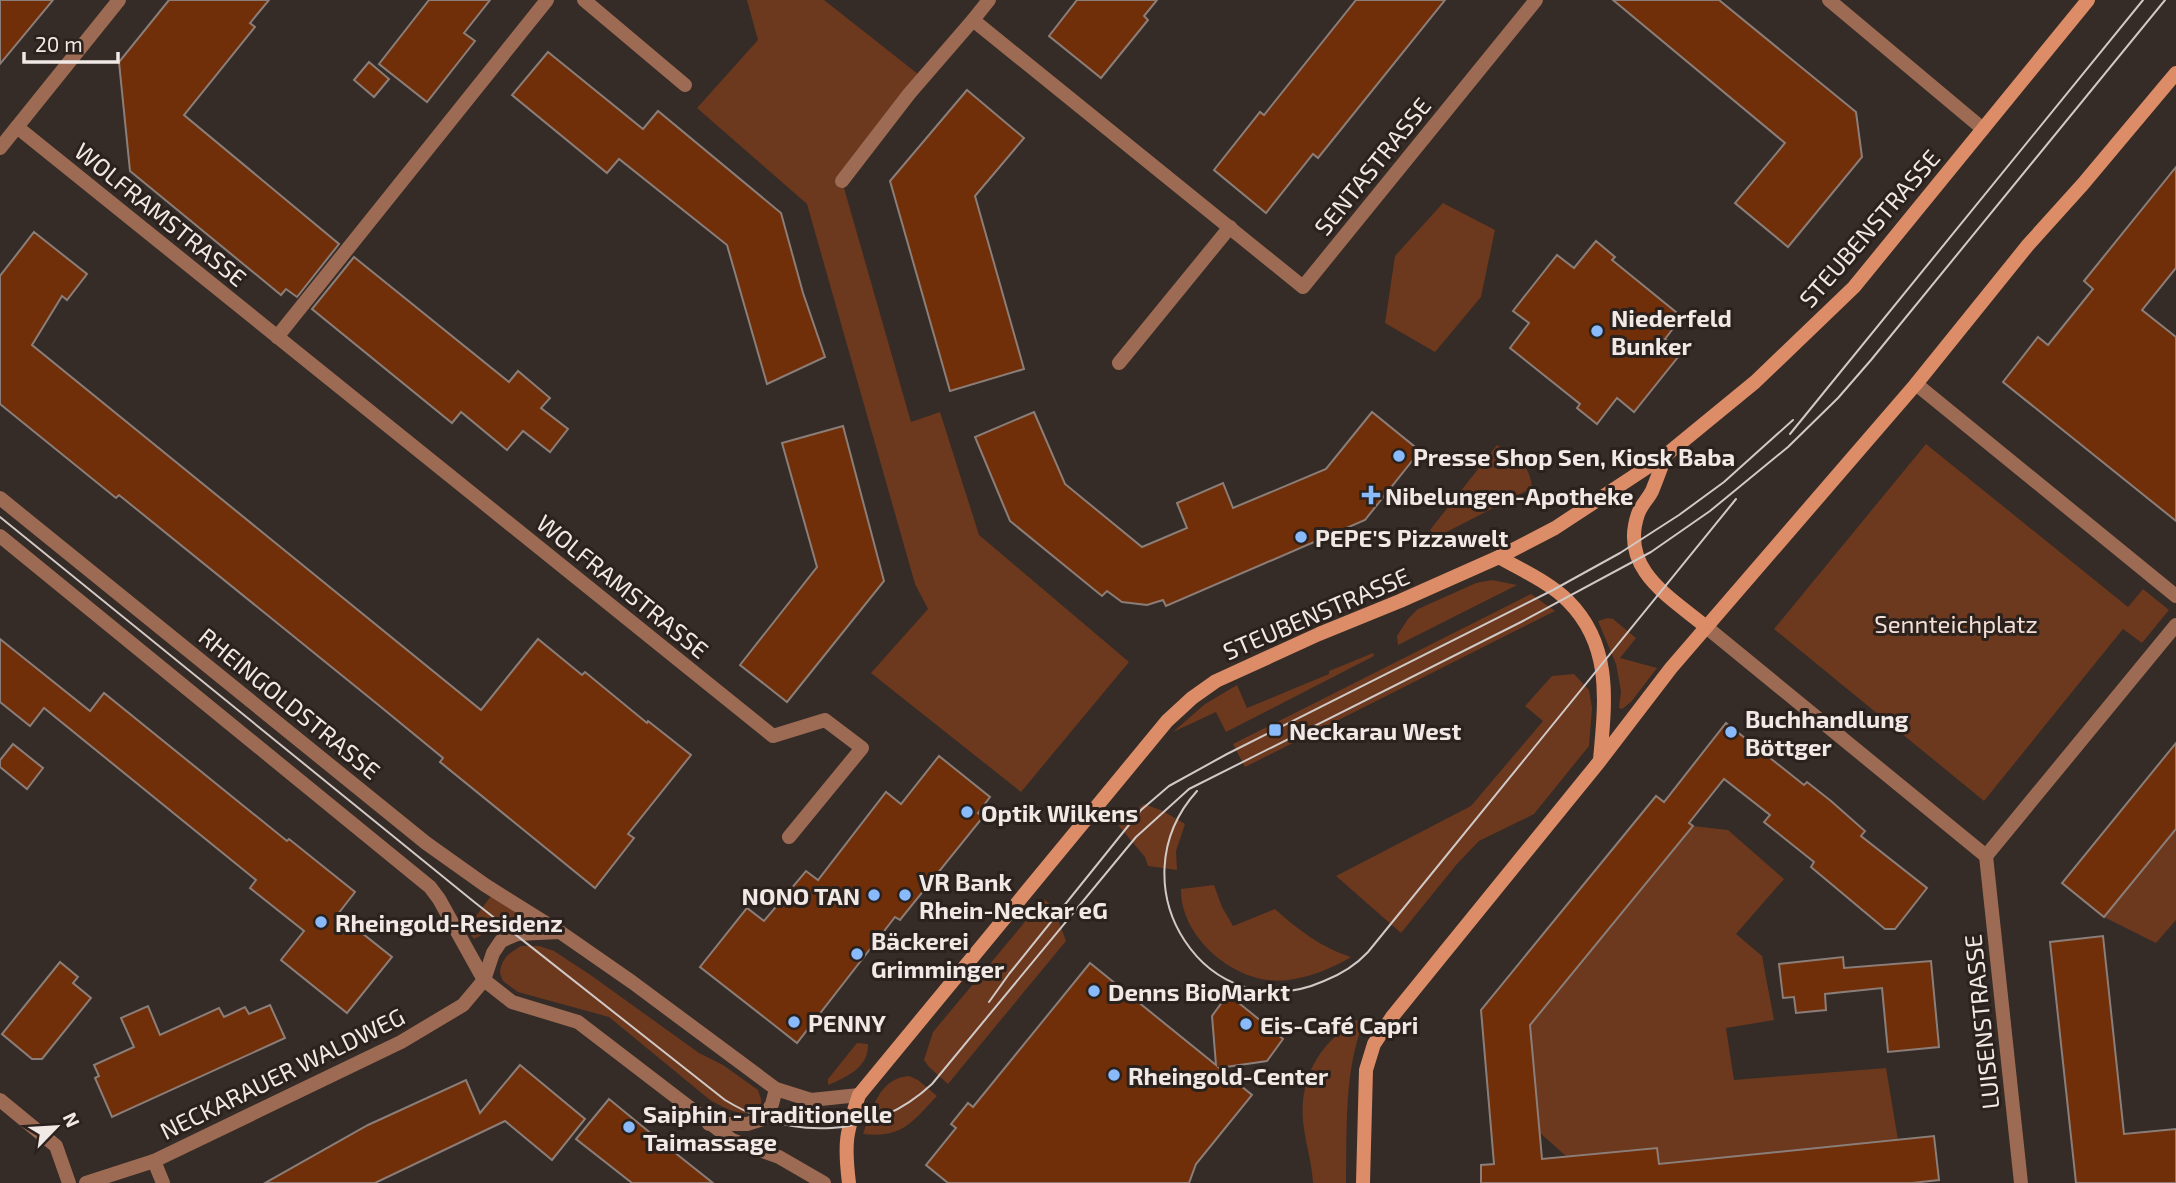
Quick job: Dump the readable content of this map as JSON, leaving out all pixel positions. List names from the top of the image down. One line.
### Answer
{"streets":{"street":["SENTASTRASSE","WOLFRAMSTRASSE","STEUBENSTRASSE","RHEINGOLDSTRASSE","LUISENSTRASSE","NECKARAUER WALDWEG"]},"crossings":[["STEUBENSTRASSE","RHEINGOLDSTRASSE"]],"parks":["Sennteichplatz"],"places":{"other":["Niederfeld Bunker","Presse Shop Sen, Kiosk Baba","PEPE'S Pizzawelt","Buchhandlung Böttger","Optik Wilkens","NONO TAN","VR Bank Rhein-Neckar eG","Rheingold-Residenz","Bäckerei Grimminger","Denns BioMarkt","PENNY","Eis-Café Capri","Rheingold-Center","Saiphin - Traditionelle Taimassage"],"health":["Nibelungen-Apotheke"],"transit":["Neckarau West"]},"scale_bar":"20 m","north":"top right"}
